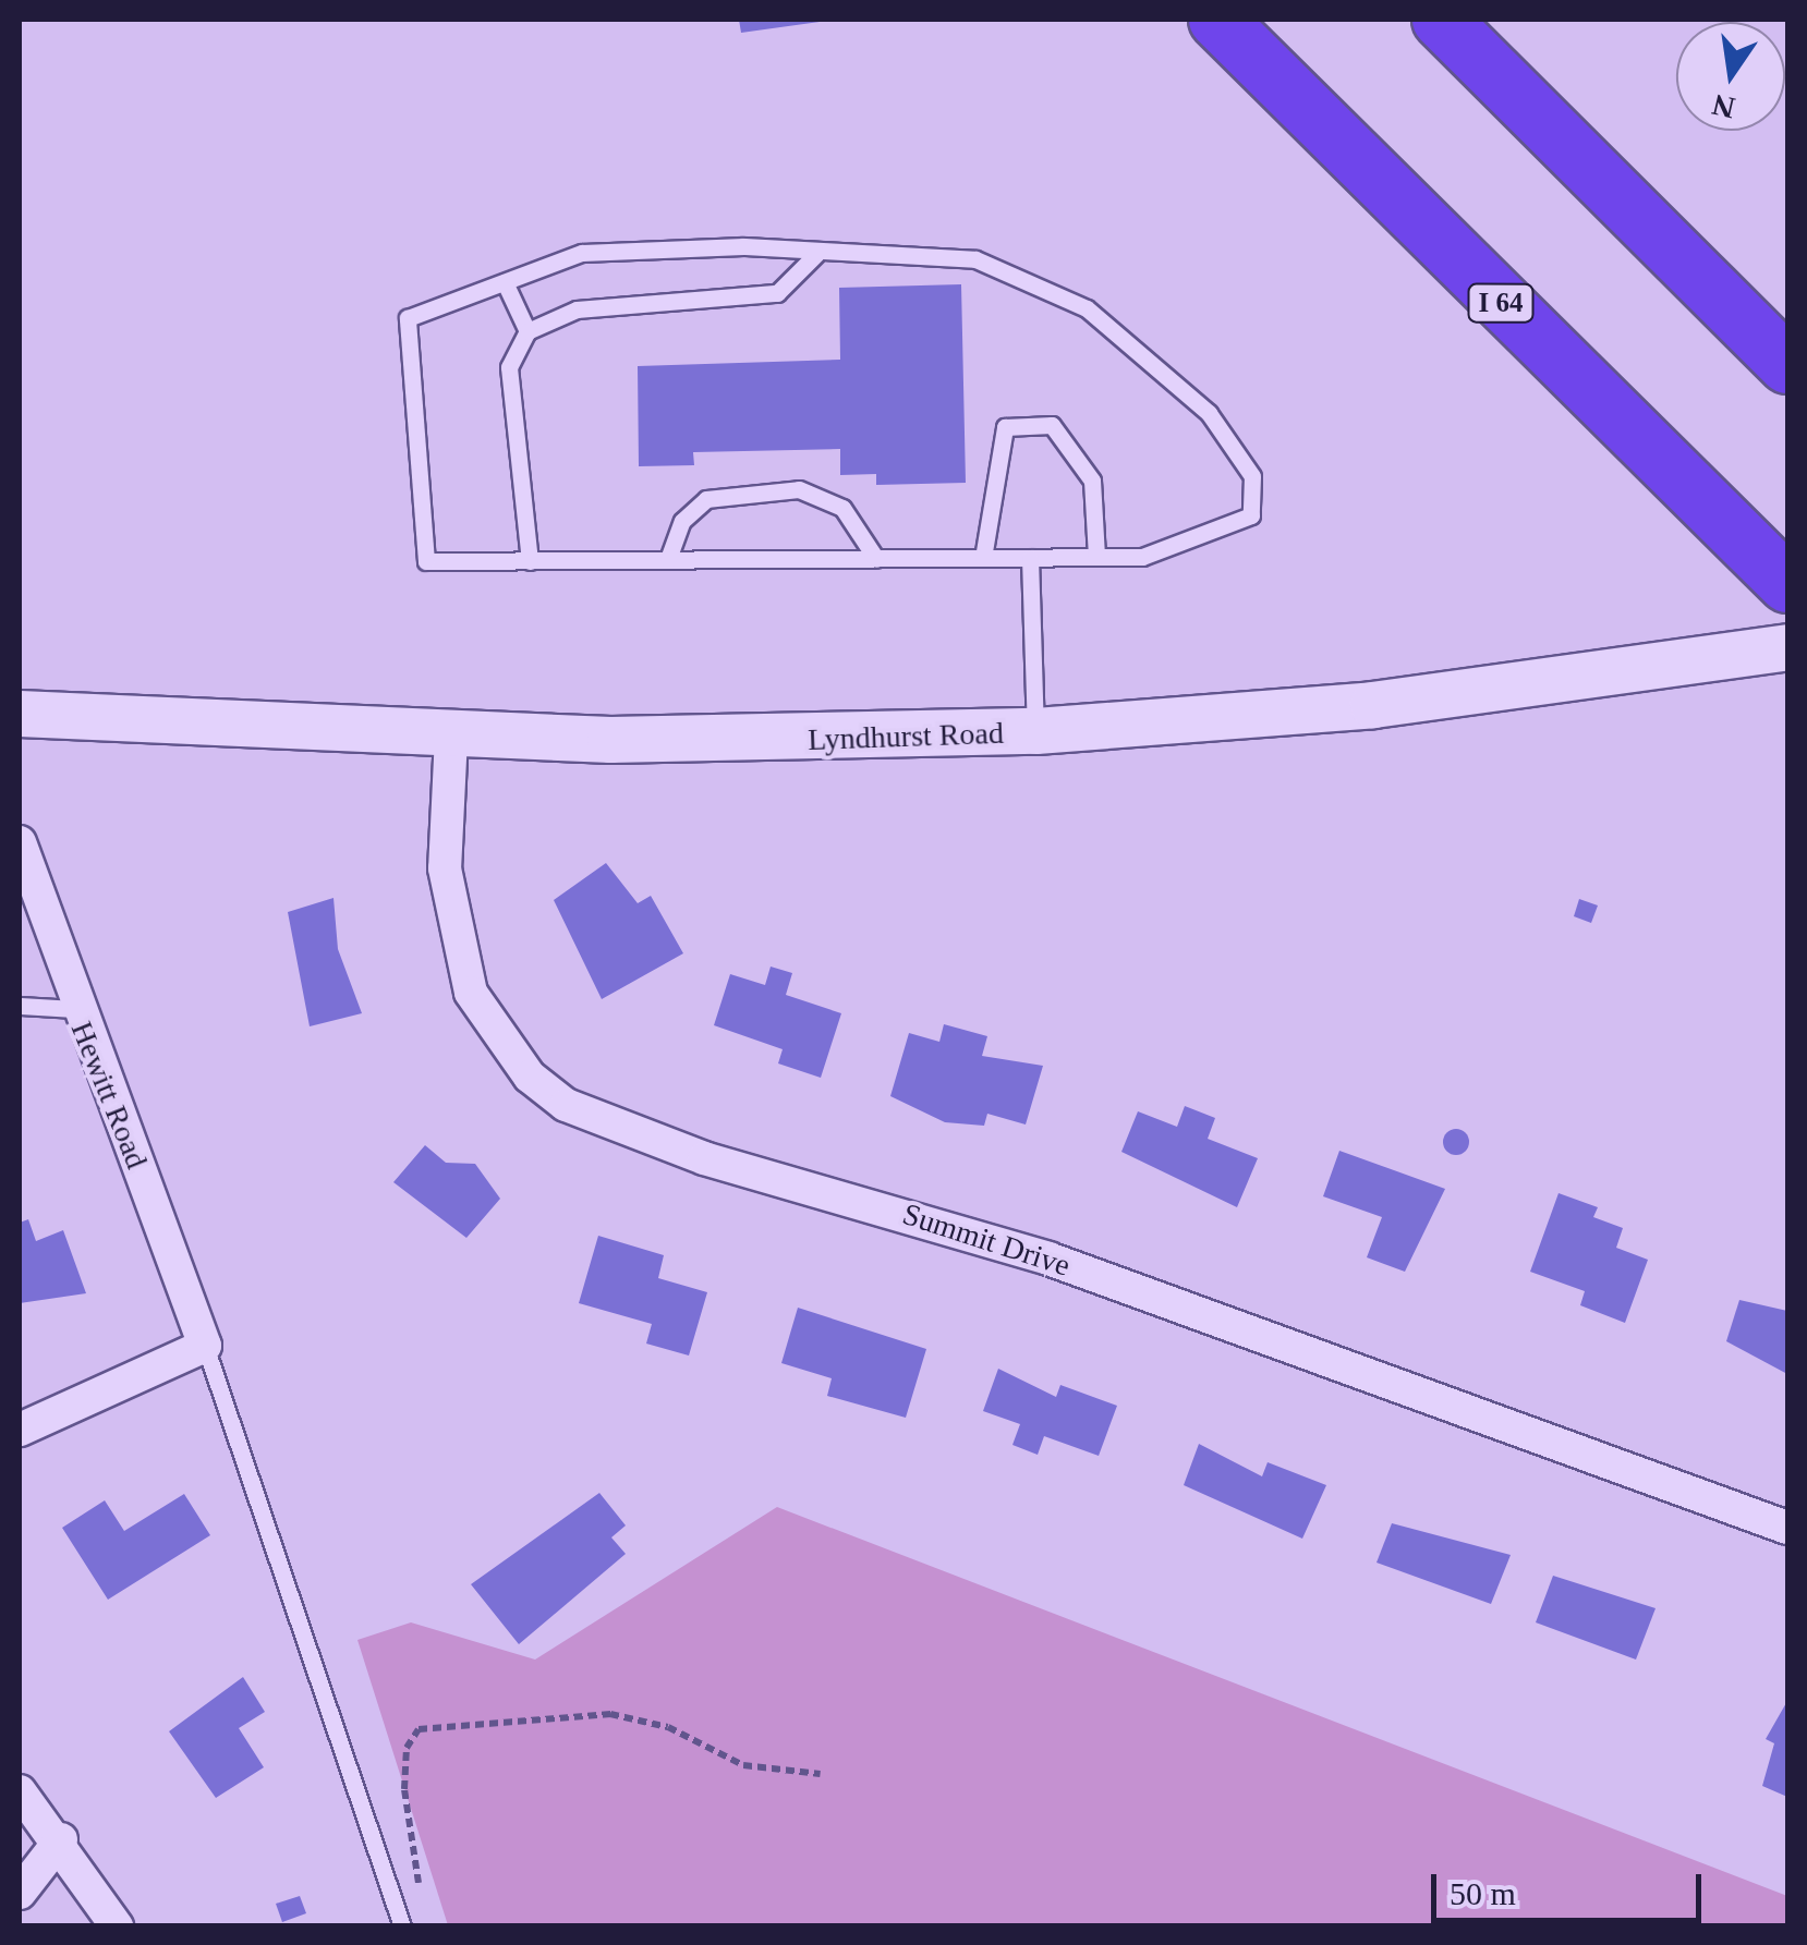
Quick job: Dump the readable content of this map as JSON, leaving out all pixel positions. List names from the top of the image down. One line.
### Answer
{"streets":{"highway":["I 64"],"main road":["Lyndhurst Road"],"street":["Hewitt Road","Summit Drive"]},"crossings":[["Lyndhurst Road","Summit Drive"]],"scale_bar":"50 m","north":"bottom"}
